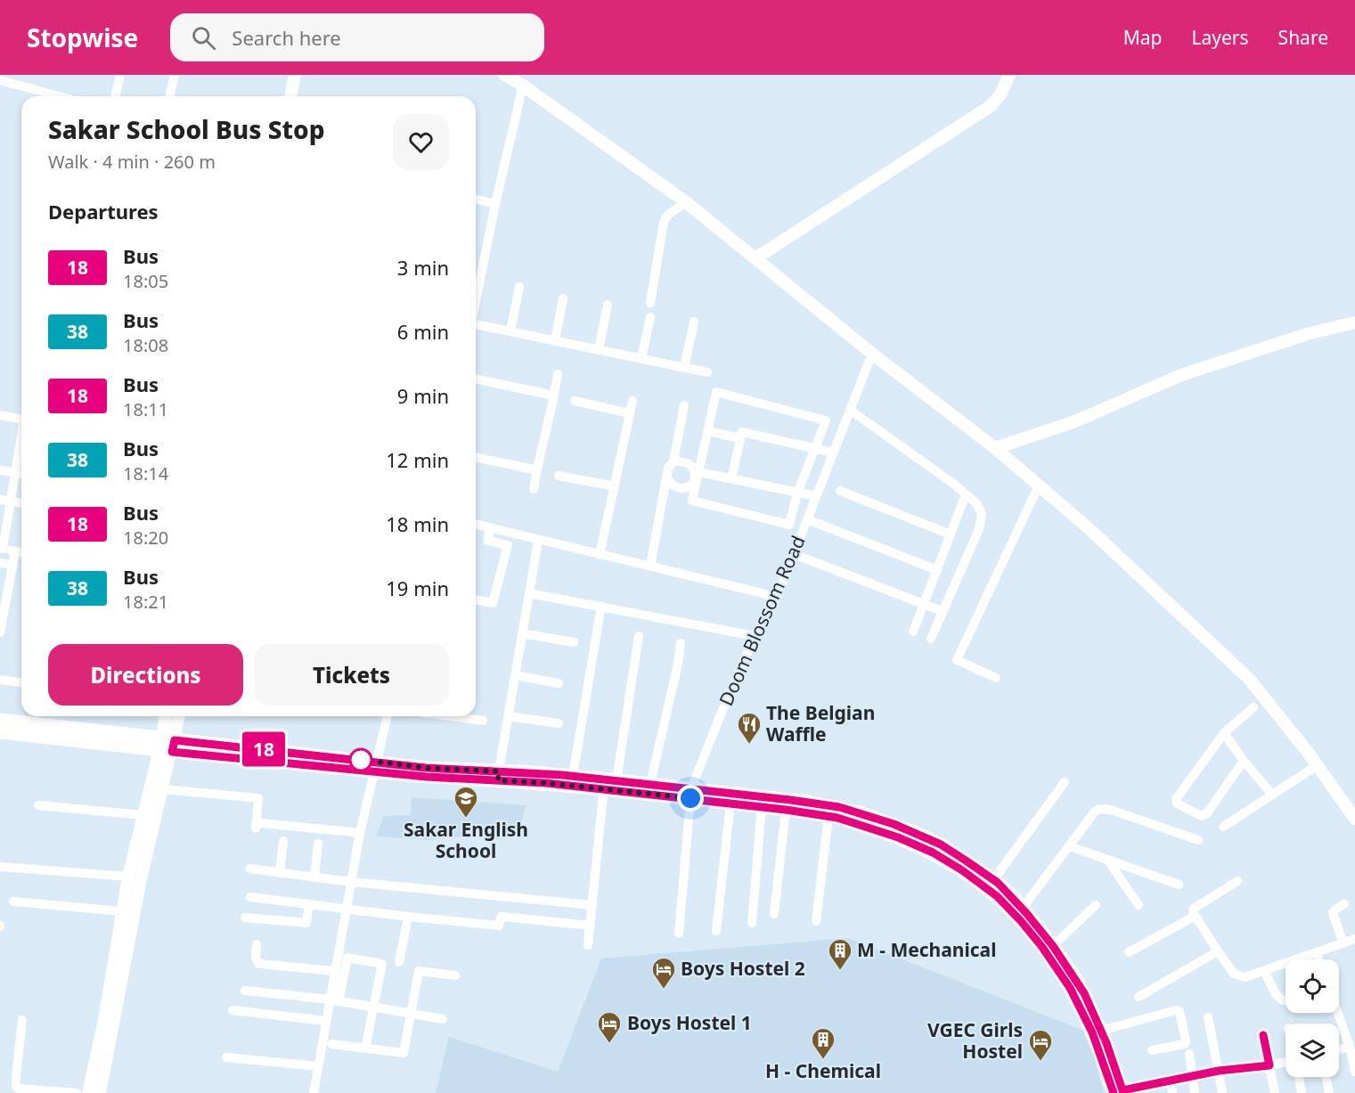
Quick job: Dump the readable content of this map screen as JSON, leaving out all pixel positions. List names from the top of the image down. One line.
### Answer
{"streets":{"street":["Doom Blossom Road"]},"places":{"restaurant":["The Belgian Waffle"],"school or university":["Sakar English School"],"building":["M - Mechanical","H - Chemical"],"hotel":["Boys Hostel 2","Boys Hostel 1","VGEC Girls Hostel"]},"lines":["bus line 18"],"page":{"header":"Stopwise","search":"Search here","nav":["Map","Layers","Share"],"on_map":"18","heading":[["Sakar School Bus Stop","Walk · 4 min · 260 m"],"Departures"],"list":[{"mark":"18","name":"Bus","note":"18:05","value":"3 min"},{"mark":"38","name":"Bus","note":"18:08","value":"6 min"},{"mark":"18","name":"Bus","note":"18:11","value":"9 min"},{"mark":"38","name":"Bus","note":"18:14","value":"12 min"},{"mark":"18","name":"Bus","note":"18:20","value":"18 min"},{"mark":"38","name":"Bus","note":"18:21","value":"19 min"}],"buttons":["Directions","Tickets"]}}
